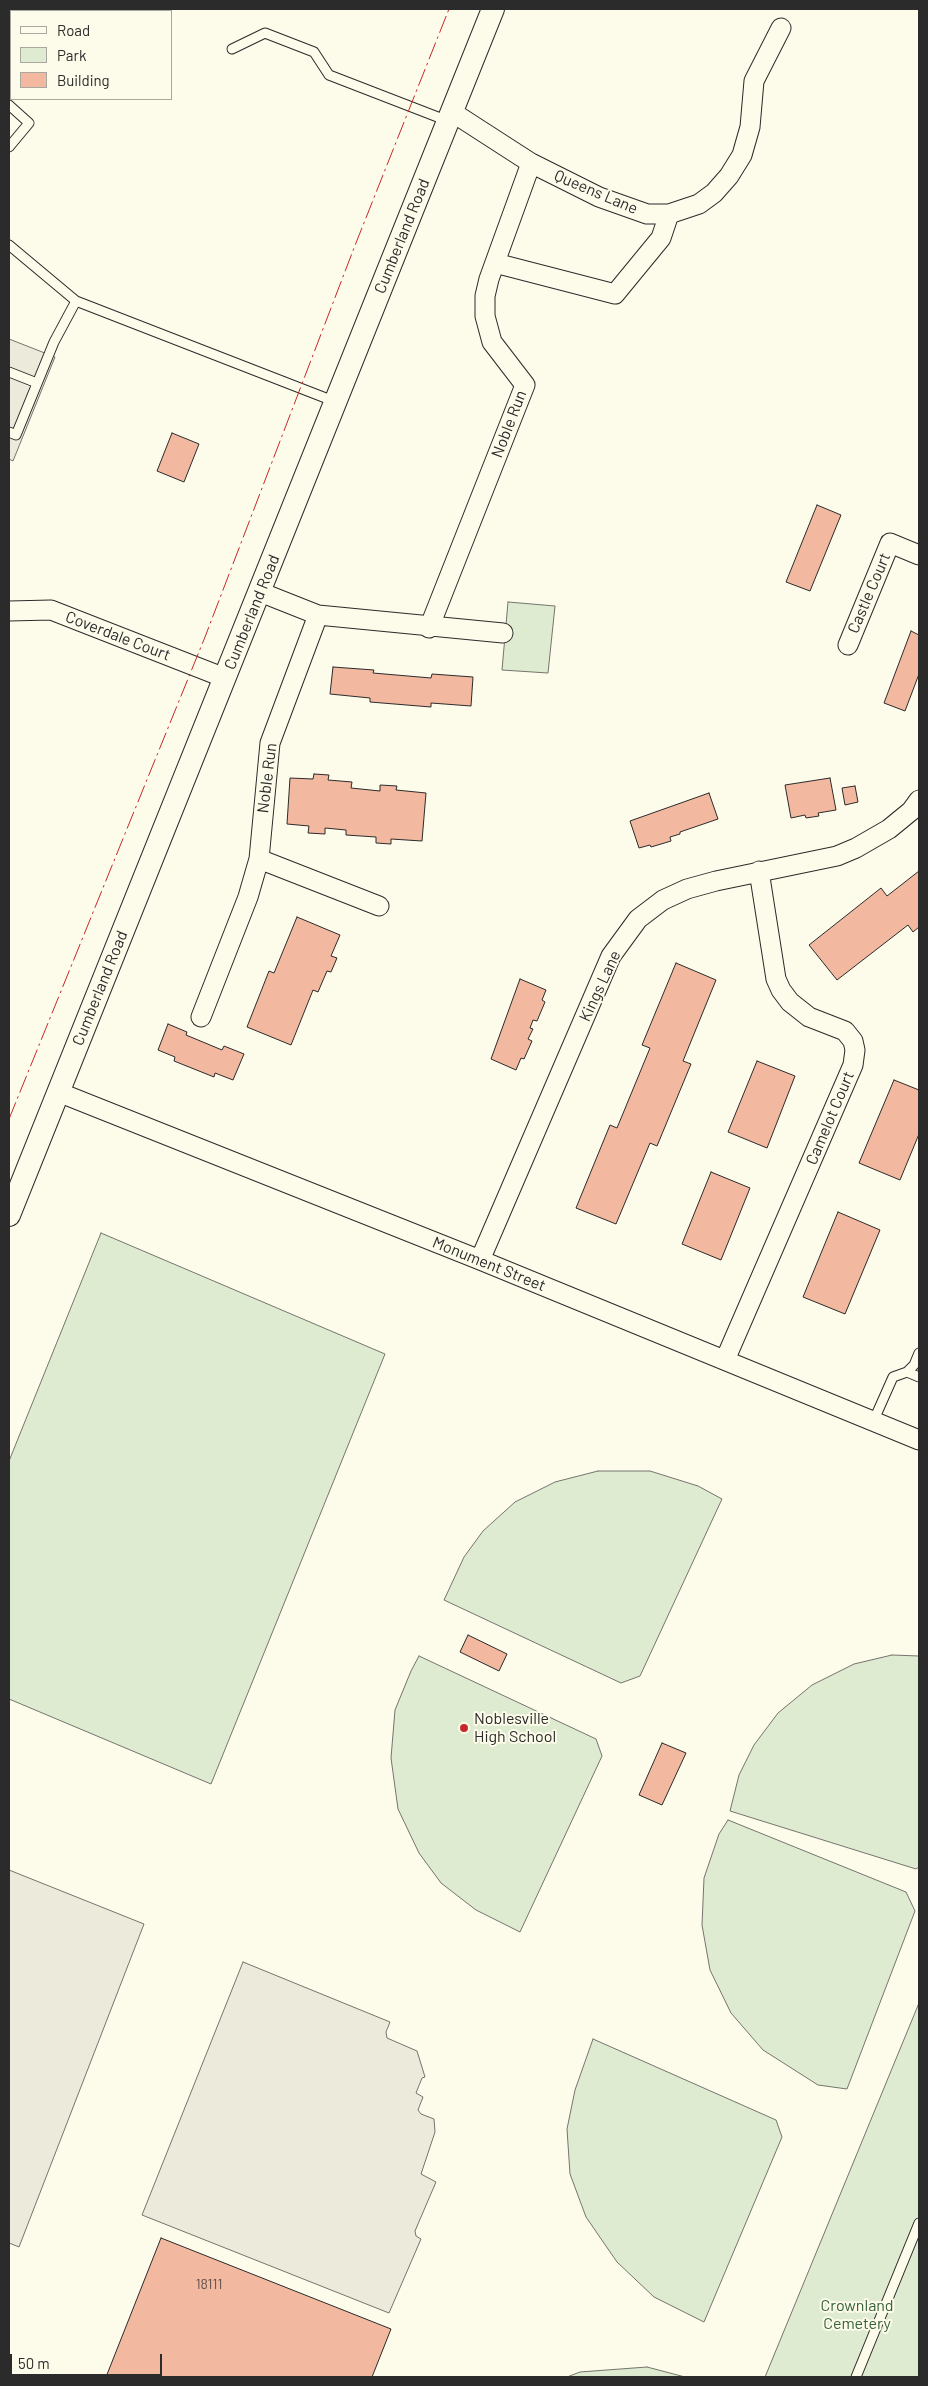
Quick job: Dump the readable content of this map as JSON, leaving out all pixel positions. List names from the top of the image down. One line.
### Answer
{"streets":{"street":["Queens Lane","Cumberland Road","Noble Run","Castle Court","Coverdale Court","Kings Lane","Camelot Court","Monument Street"]},"crossings":[["Queens Lane","Cumberland Road"],["Cumberland Road","Coverdale Court"],["Cumberland Road","Monument Street"],["Kings Lane","Camelot Court"],["Kings Lane","Monument Street"],["Camelot Court","Monument Street"]],"parks":["Crownland Cemetery"],"places":["Noblesville High School"],"house_numbers":["18111"],"legend":["Road","Park","Building"],"scale_bar":"50 m"}
